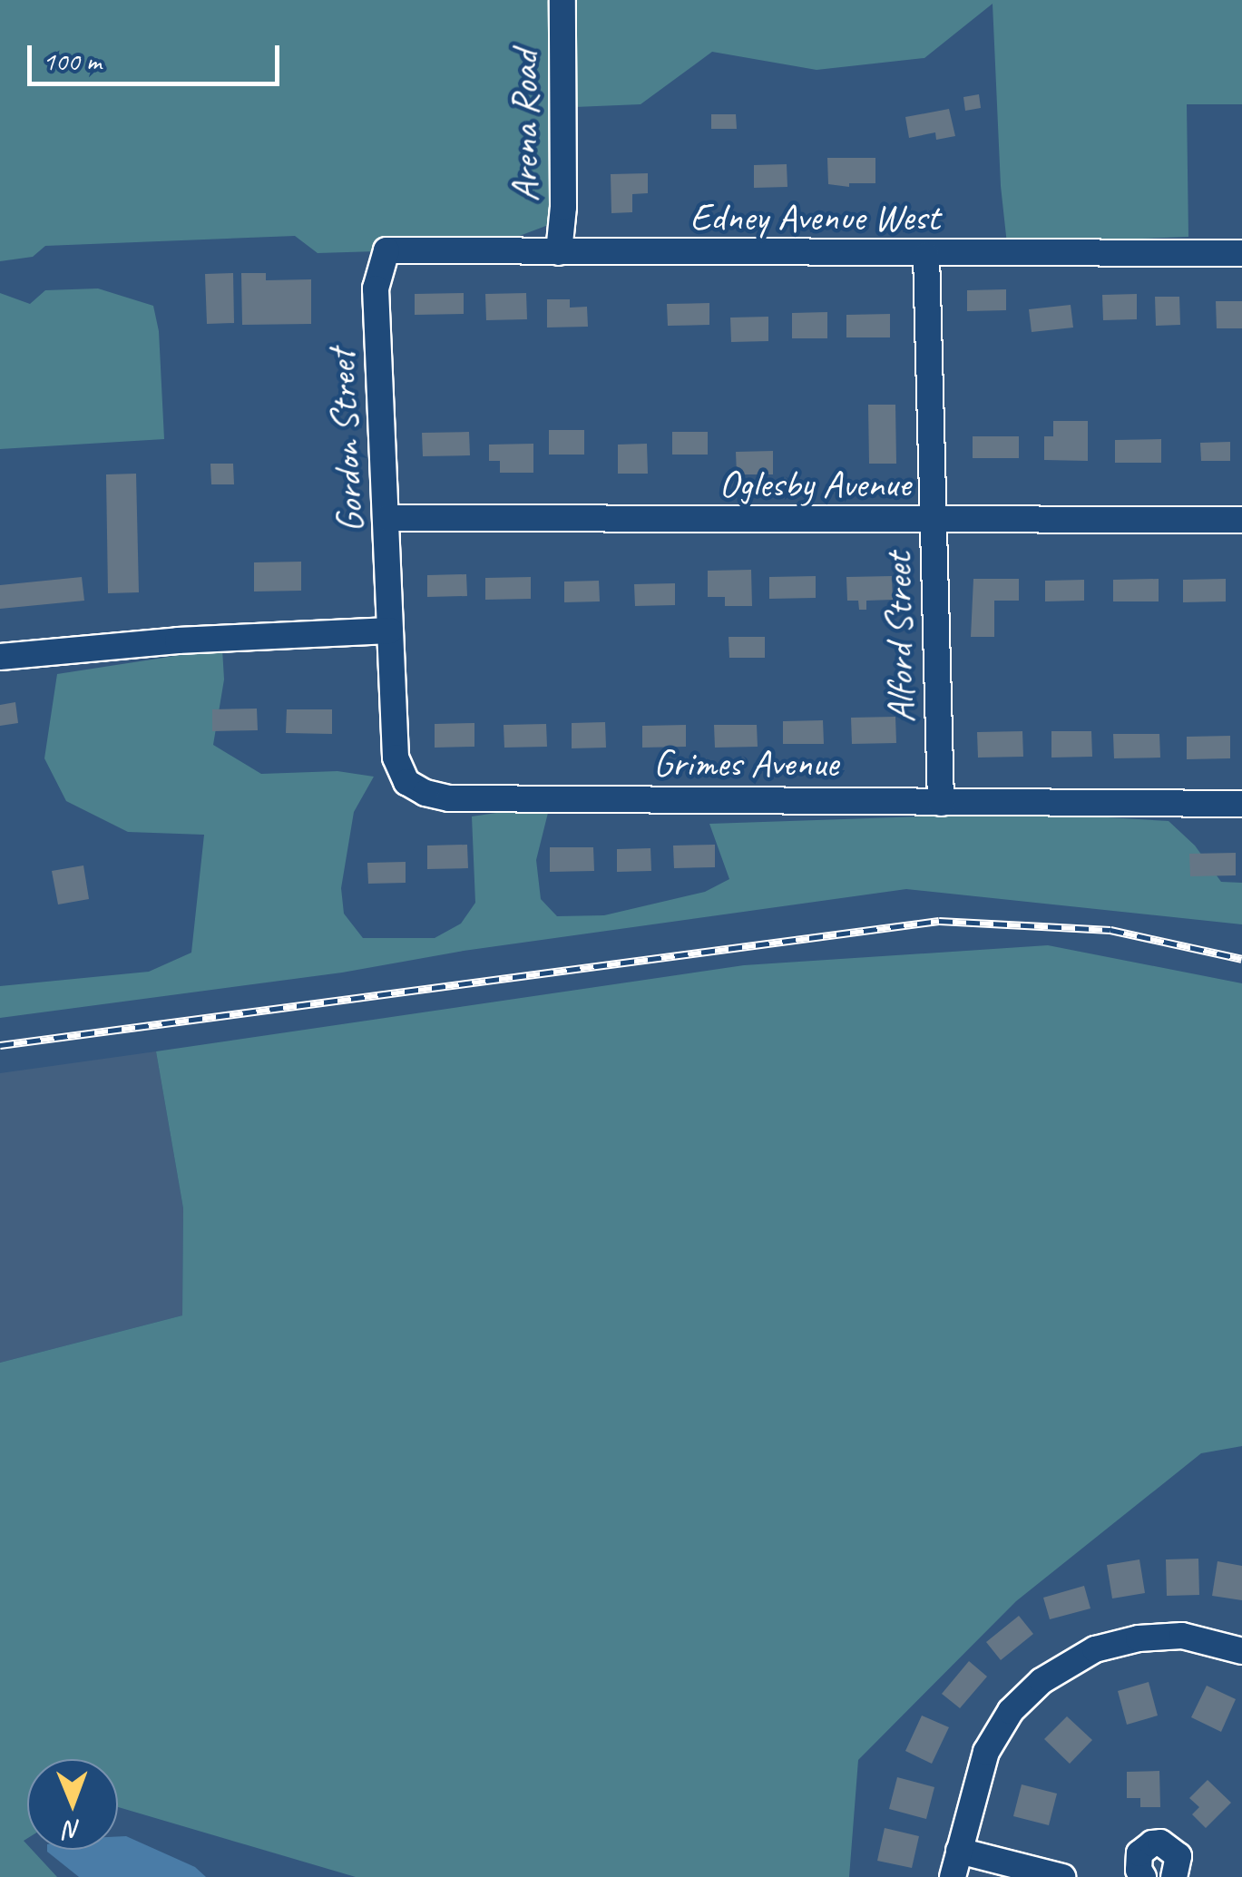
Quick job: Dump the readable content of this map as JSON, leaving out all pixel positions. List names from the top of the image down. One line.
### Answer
{"streets":{"street":["Arena Road","Edney Avenue West","Gordon Street","Oglesby Avenue","Alford Street","Grimes Avenue"]},"crossings":[["Arena Road","Edney Avenue West"],["Edney Avenue West","Gordon Street"],["Edney Avenue West","Alford Street"],["Gordon Street","Oglesby Avenue"],["Gordon Street","Grimes Avenue"],["Oglesby Avenue","Alford Street"],["Alford Street","Grimes Avenue"]],"scale_bar":"100 m","north":"bottom"}
